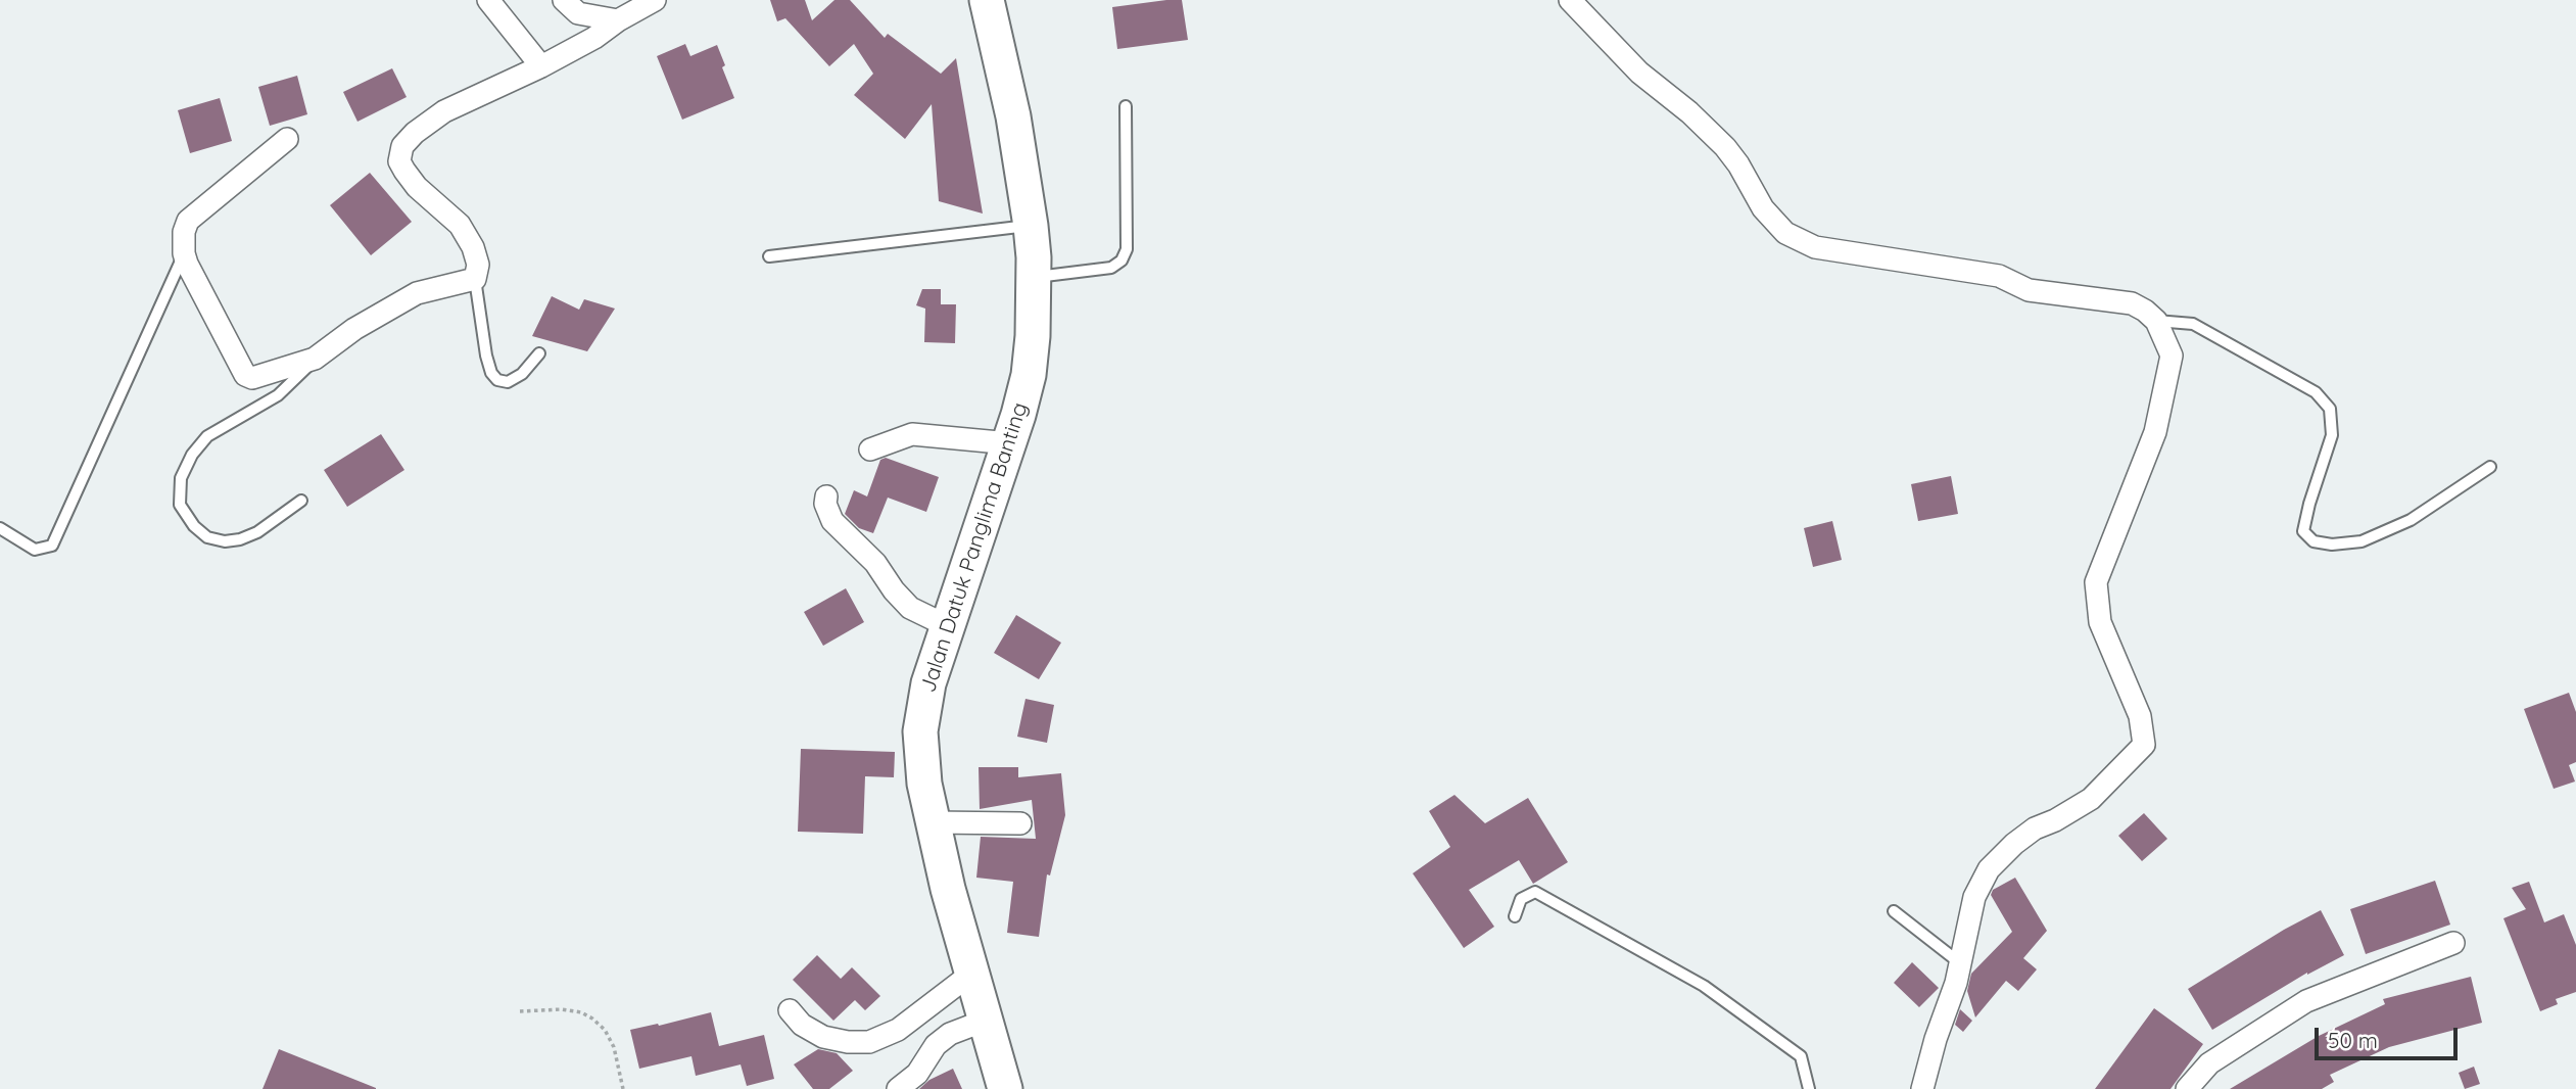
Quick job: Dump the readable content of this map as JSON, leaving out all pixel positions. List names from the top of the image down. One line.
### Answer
{"streets":{"main road":["Jalan Datuk Panglima Banting"]},"scale_bar":"50 m"}
